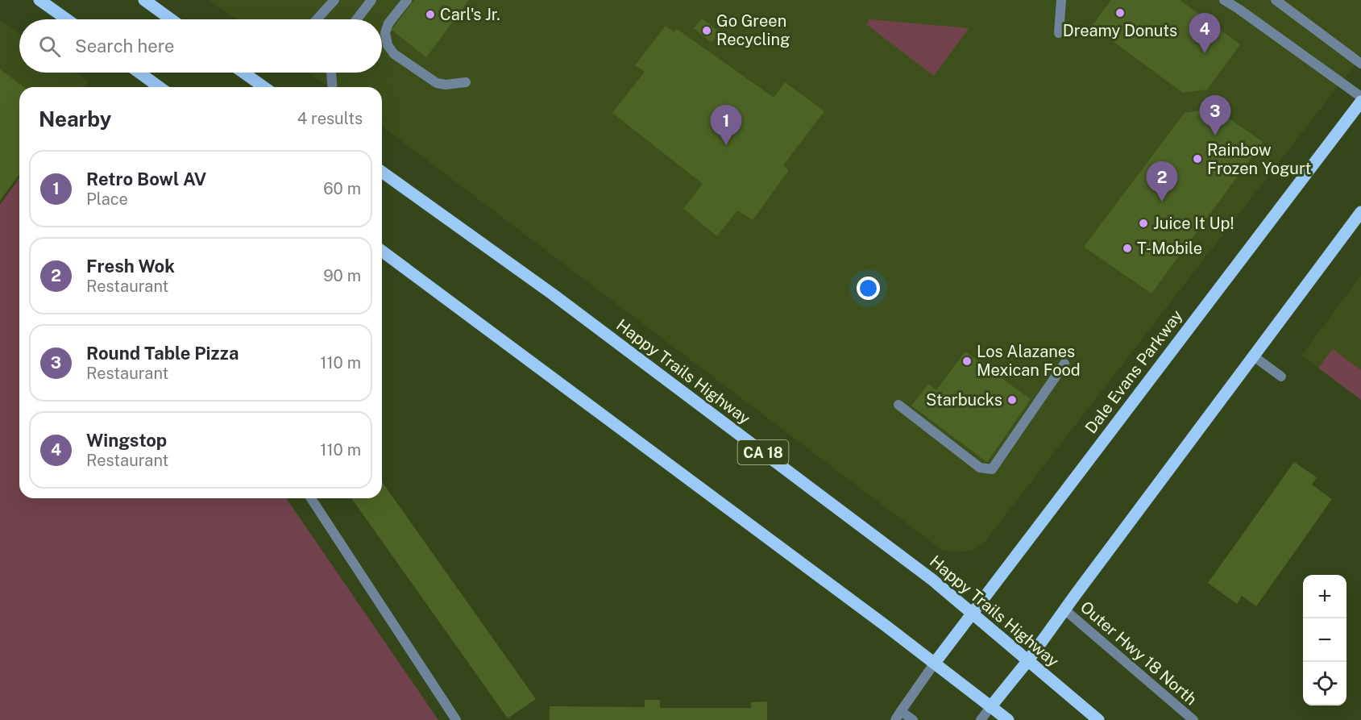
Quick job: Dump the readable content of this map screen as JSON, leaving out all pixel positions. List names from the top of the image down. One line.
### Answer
{"streets":{"main road":["Happy Trails Highway","Dale Evans Parkway","CA 18"],"street":["Outer Hwy 18 North"]},"crossings":[["Happy Trails Highway","Dale Evans Parkway"]],"places":["Dreamy Donuts","Carl's Jr.","Go Green Recycling","Rainbow Frozen Yogurt","Juice It Up!","T-Mobile","Los Alazanes Mexican Food","Starbucks"],"page":{"pins":["4","3","1","2"],"search":"Search here","heading":["Nearby","4 results"],"list":[{"mark":"1","name":"Retro Bowl AV","note":"Place","value":"60 m"},{"mark":"2","name":"Fresh Wok","note":"Restaurant","value":"90 m"},{"mark":"3","name":"Round Table Pizza","note":"Restaurant","value":"110 m"},{"mark":"4","name":"Wingstop","note":"Restaurant","value":"110 m"}],"map_buttons":["+","−"]}}
